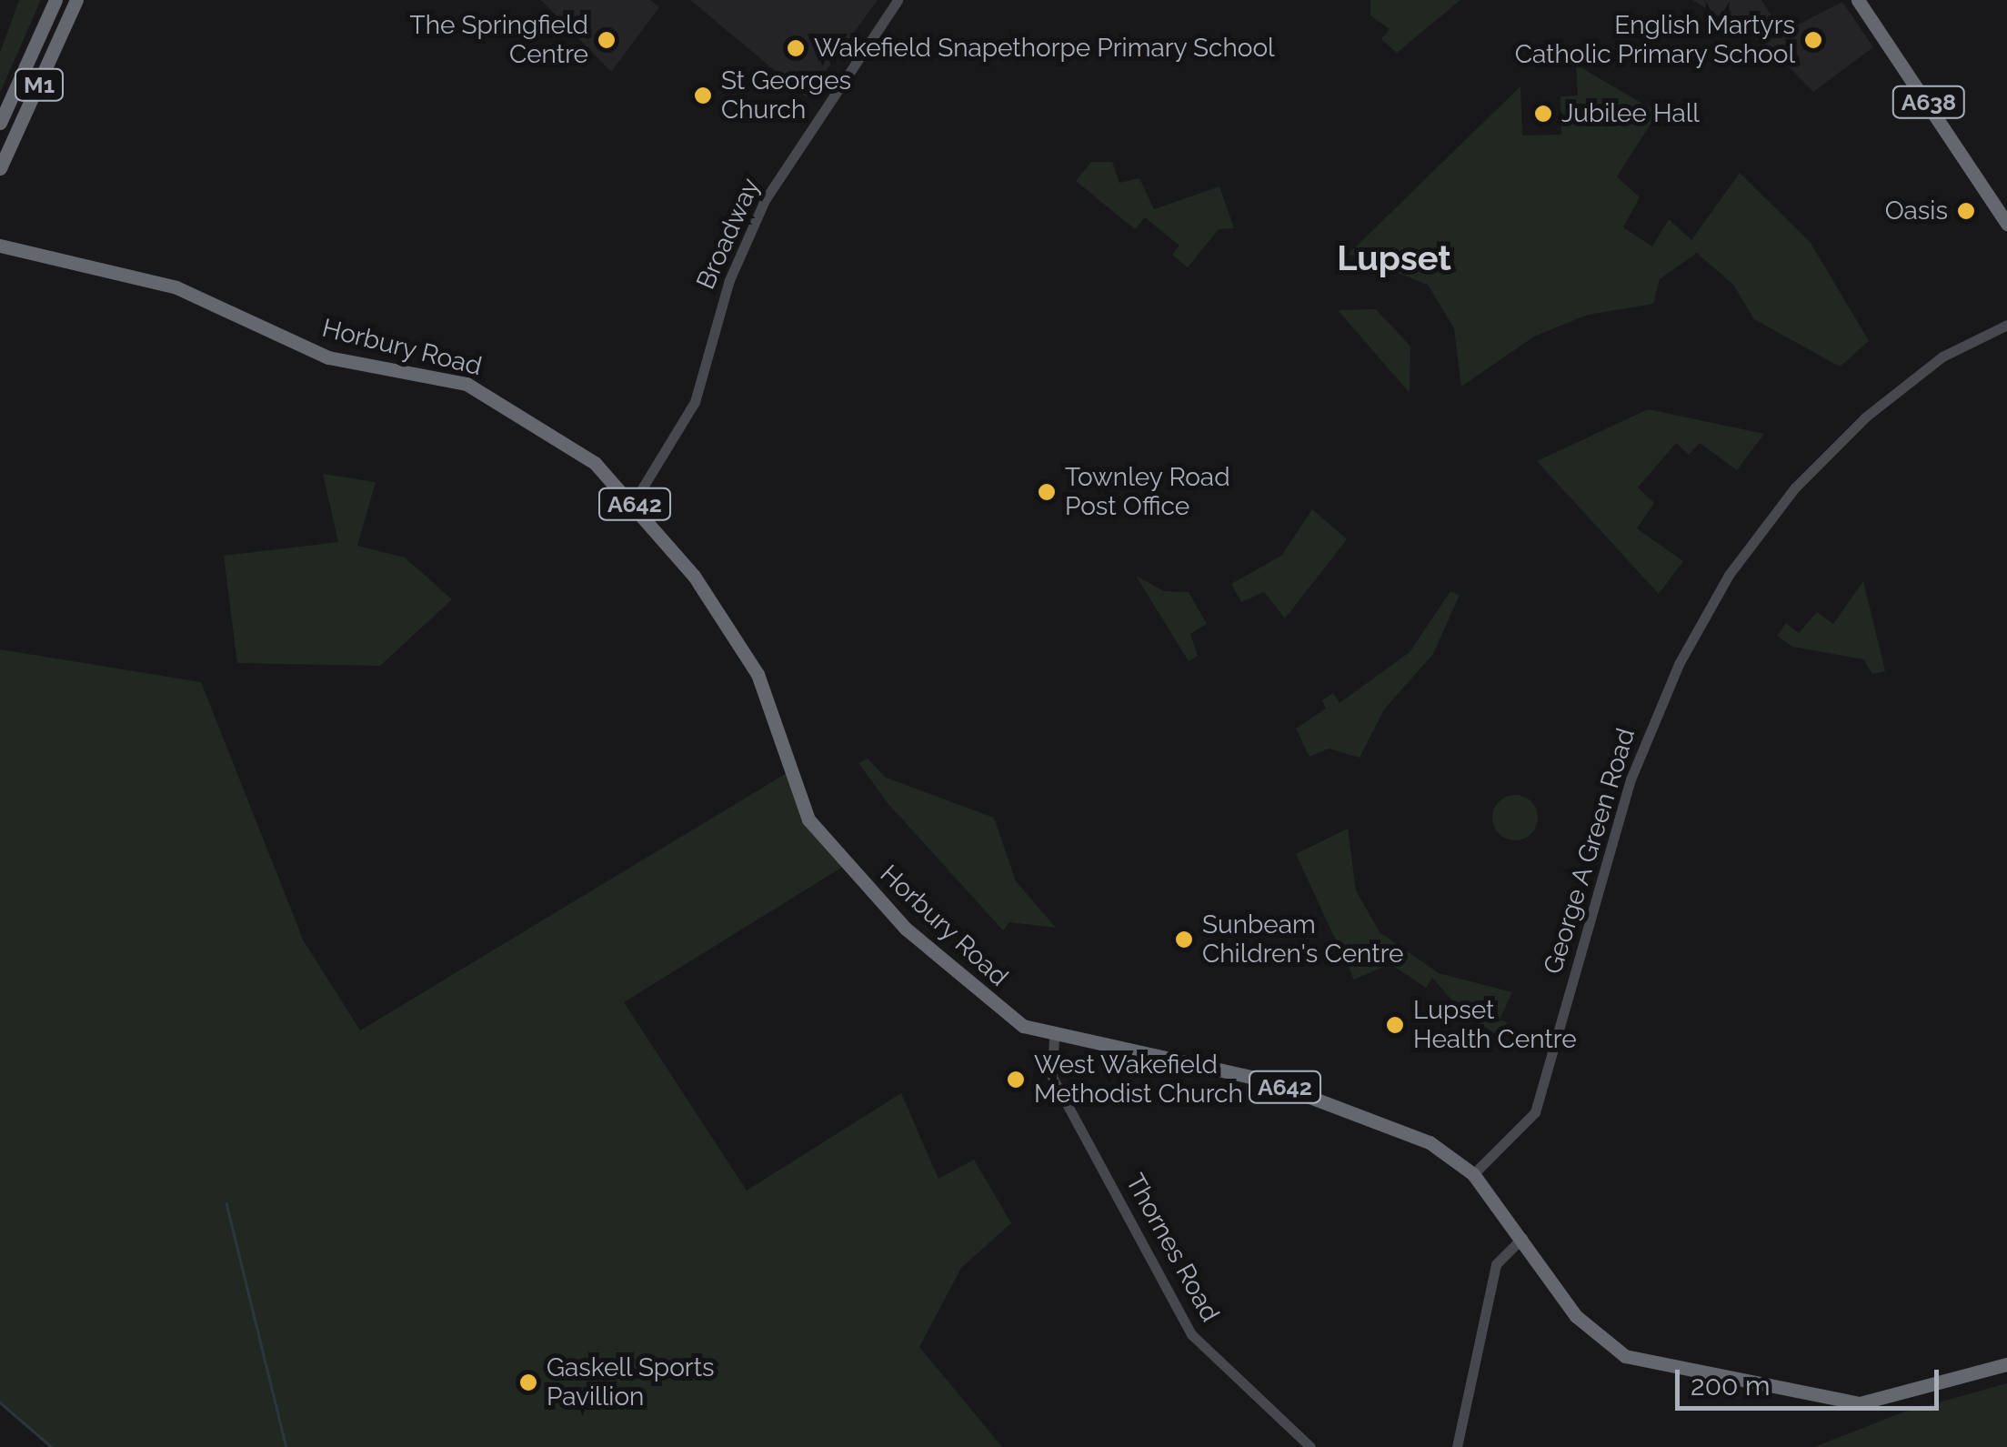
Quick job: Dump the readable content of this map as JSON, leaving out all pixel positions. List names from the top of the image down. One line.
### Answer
{"streets":{"highway":["M1","A638","Horbury Road","A642"],"main road":["Broadway","George A Green Road","Thornes Road"]},"crossings":[["Broadway","Horbury Road"],["Horbury Road","George A Green Road"],["Horbury Road","Thornes Road"]],"districts":["Lupset"],"places":["The Springfield Centre","English Martyrs Catholic Primary School","Wakefield Snapethorpe Primary School","St Georges Church","Jubilee Hall","Oasis","Townley Road Post Office","Sunbeam Children's Centre","Lupset Health Centre","West Wakefield Methodist Church","Gaskell Sports Pavillion"],"scale_bar":"200 m"}
